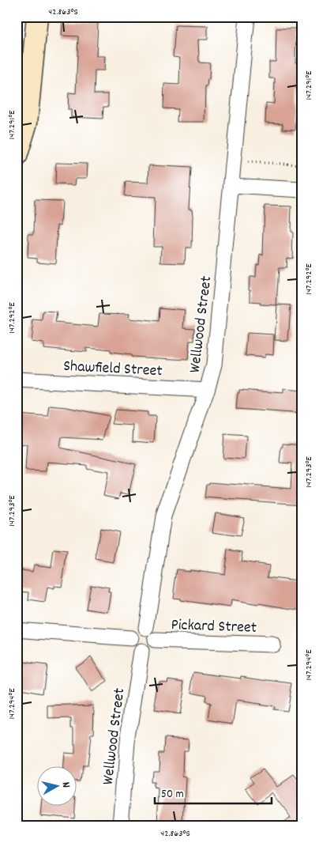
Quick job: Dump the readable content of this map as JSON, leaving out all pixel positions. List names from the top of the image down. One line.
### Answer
{"streets":{"street":["Wellwood Street","Shawfield Street","Pickard Street"]},"crossings":[["Wellwood Street","Shawfield Street"],["Wellwood Street","Pickard Street"]],"scale_bar":"50 m","north":"right","coordinates":["42.863°S","147.291°E","147.292°E","147.293°E","147.294°E"]}
